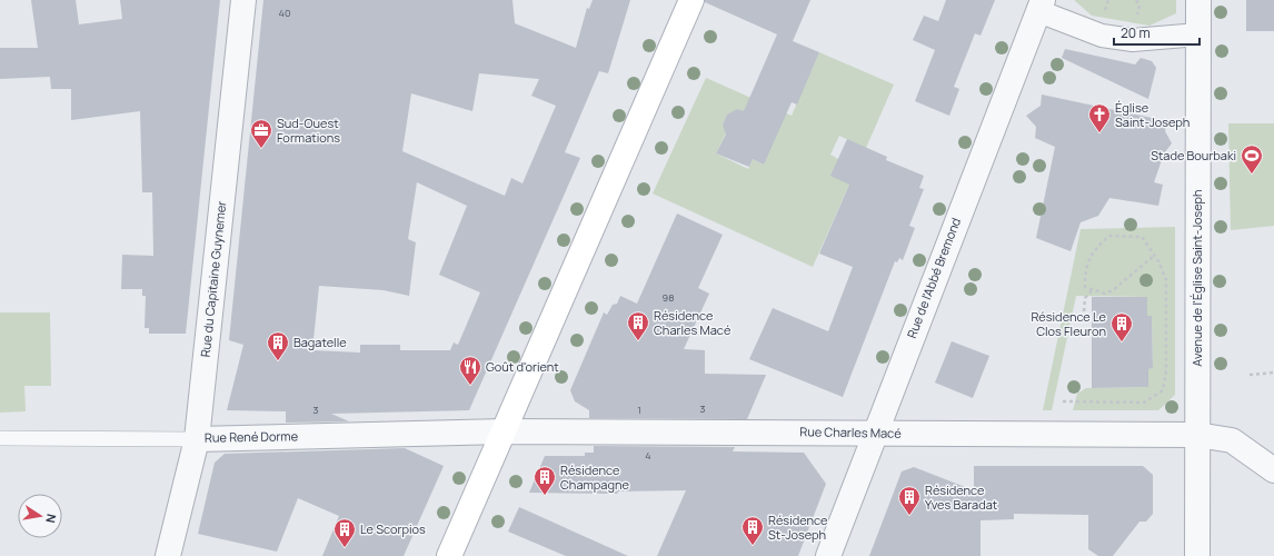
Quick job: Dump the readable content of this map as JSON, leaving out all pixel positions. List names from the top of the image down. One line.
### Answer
{"streets":{"street":["Rue de l'Abbé Bremond","Avenue de l'Église Saint-Joseph","Rue du Capitaine Guynemer","Rue Charles Macé","Rue René Dorme"]},"crossings":[["Rue de l'Abbé Bremond","Rue Charles Macé"],["Avenue de l'Église Saint-Joseph","Rue Charles Macé"],["Rue du Capitaine Guynemer","Rue René Dorme"],["Rue Charles Macé","Rue René Dorme"]],"places":{"church":["Église Saint-Joseph"],"office":["Sud-Ouest Formations"],"sports":["Stade Bourbaki"],"building":["Résidence Charles Macé","Résidence Le Clos Fleuron","Bagatelle","Résidence Champagne","Résidence Yves Baradat","Résidence St-Joseph","Le Scorpios"],"restaurant":["Goût d'orient"]},"house_numbers":["40","98","3","3","1","4"],"scale_bar":"20 m","north":"right"}
